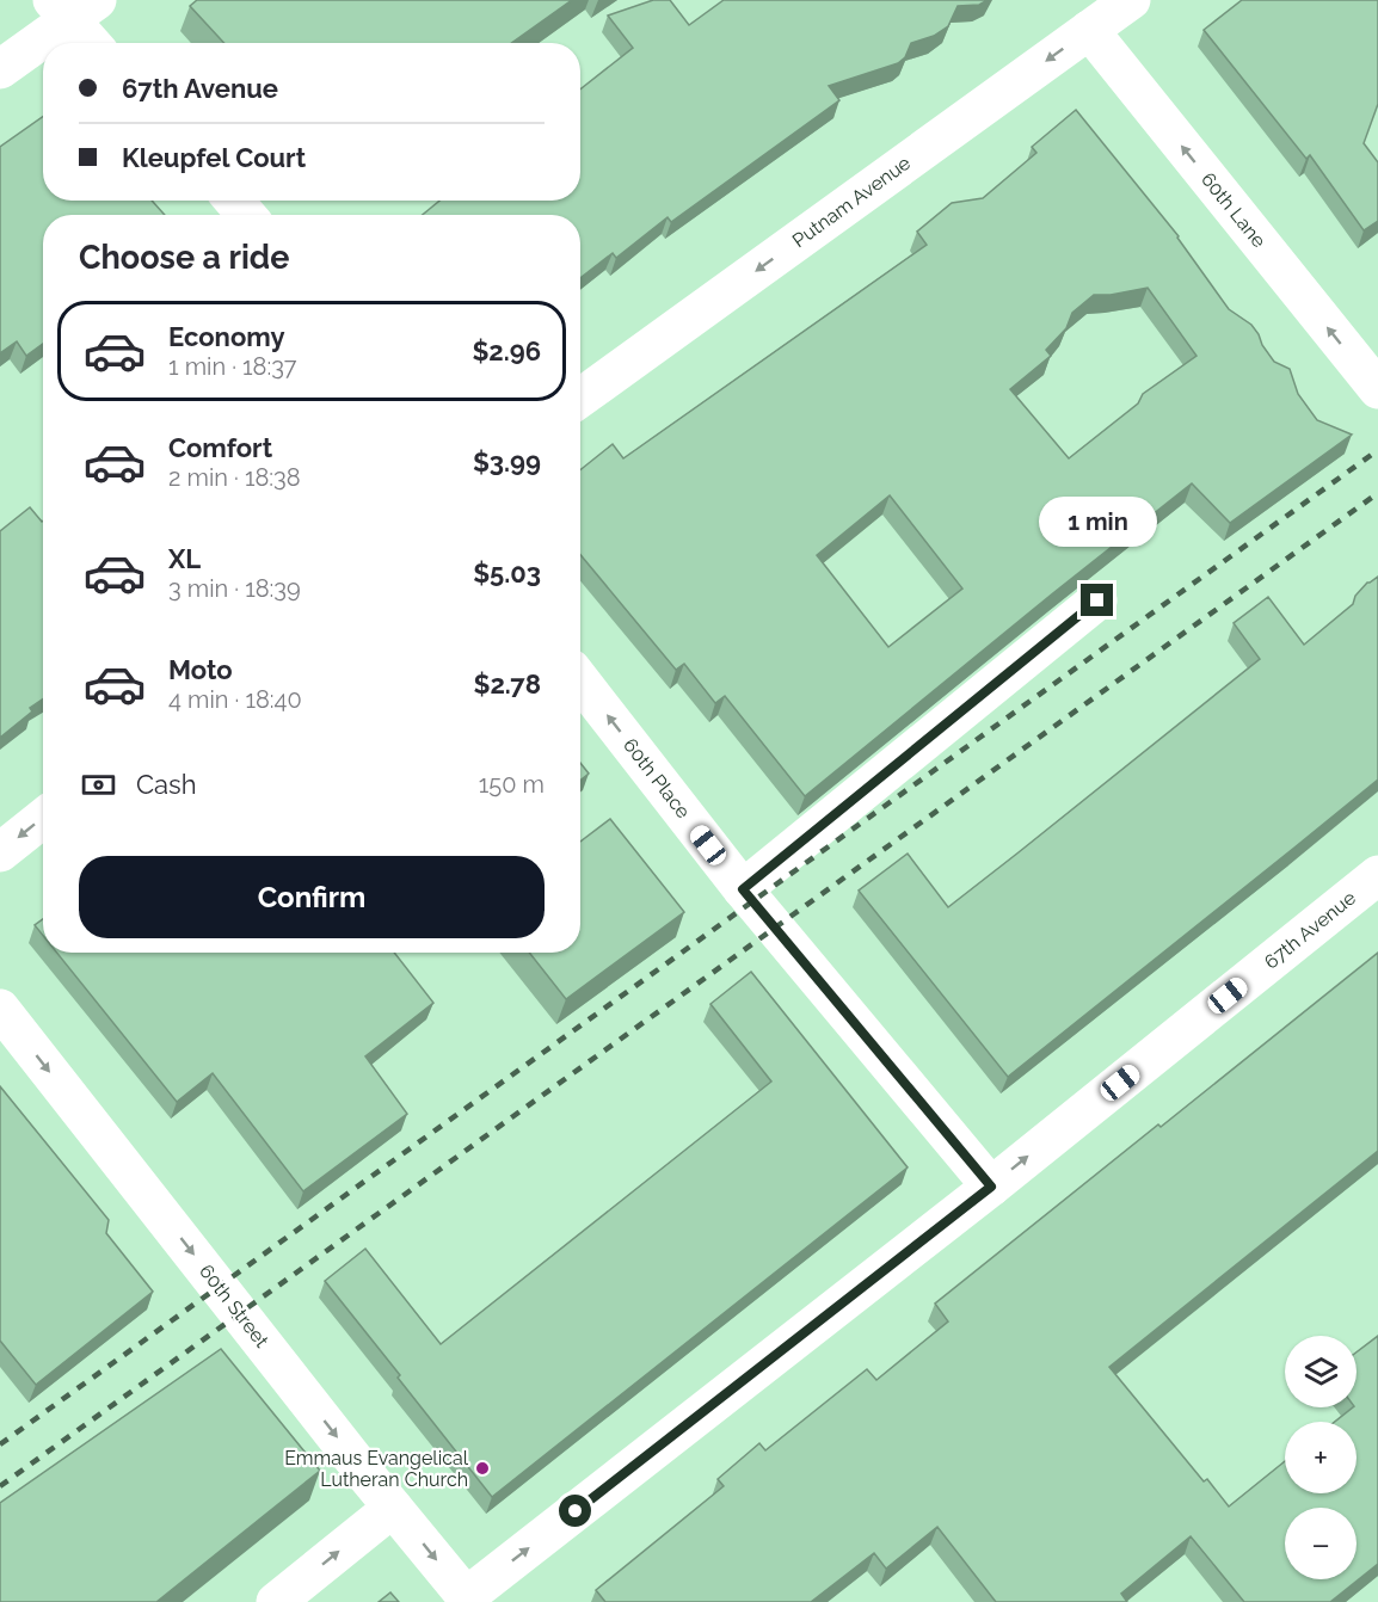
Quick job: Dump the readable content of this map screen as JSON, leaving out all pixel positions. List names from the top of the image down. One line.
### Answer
{"streets":{"street":["Putnam Avenue","60th Lane","60th Place","67th Avenue","60th Street"]},"crossings":[["Putnam Avenue","60th Lane"],["60th Place","67th Avenue"],["67th Avenue","60th Street"]],"one_way":["Putnam Avenue","60th Lane","60th Place","67th Avenue","60th Street"],"places":["Emmaus Evangelical Lutheran Church"],"page":{"banner":["67th Avenue","Kleupfel Court"],"heading":"Choose a ride","list":[{"name":"Economy","note":"1 min · 18:37","value":"$2.96"},{"name":"Comfort","note":"2 min · 18:38","value":"$3.99"},{"name":"XL","note":"3 min · 18:39","value":"$5.03"},{"name":"Moto","note":"4 min · 18:40","value":"$2.78"}],"bubble":"1 min","pay":["Cash","150 m"],"buttons":"Confirm","map_buttons":["+","−"]}}
